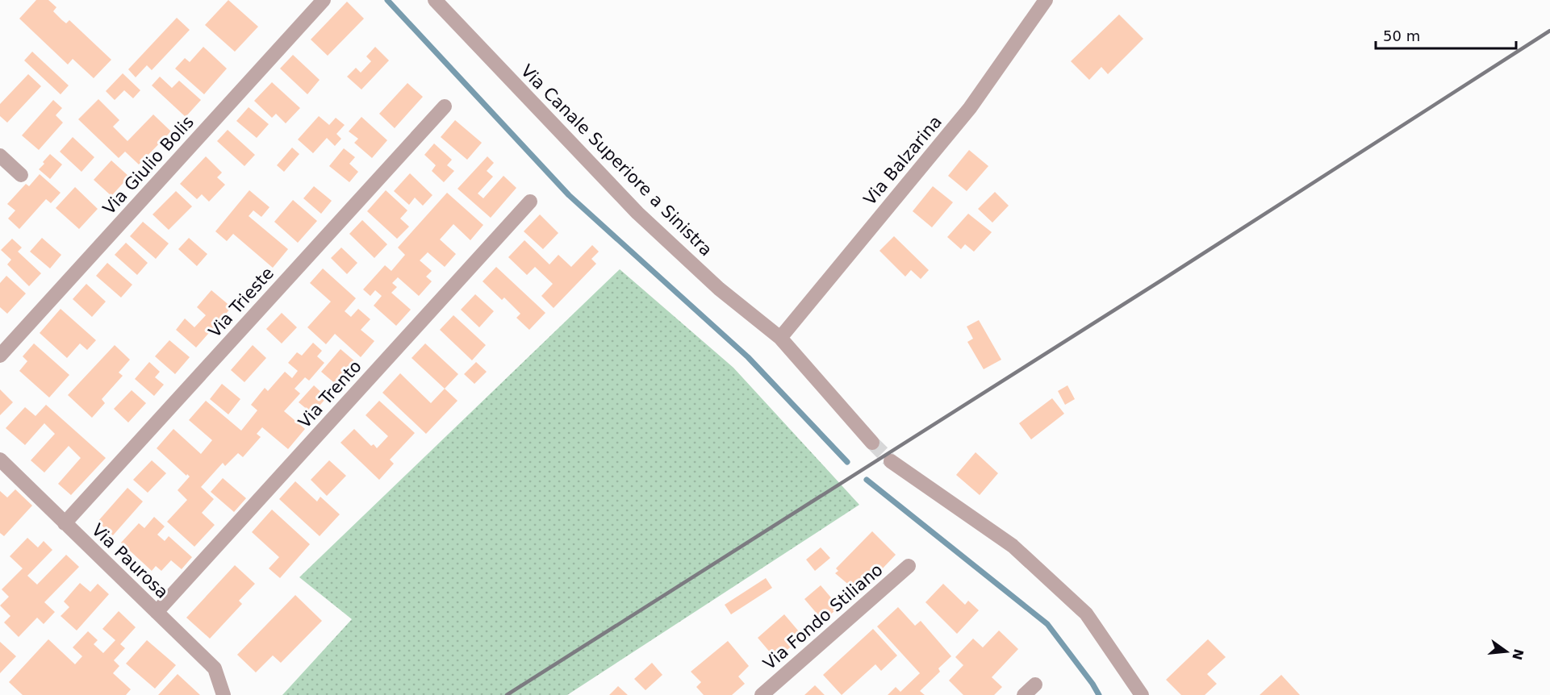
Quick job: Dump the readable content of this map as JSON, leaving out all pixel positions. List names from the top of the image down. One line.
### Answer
{"streets":{"street":["Via Canale Superiore a Sinistra","Via Balzarina","Via Giulio Bolis","Via Trieste","Via Trento","Via Paurosa","Via Fondo Stiliano"]},"crossings":[["Via Canale Superiore a Sinistra","Via Balzarina"],["Via Trieste","Via Paurosa"],["Via Trento","Via Paurosa"]],"scale_bar":"50 m","north":"right"}
